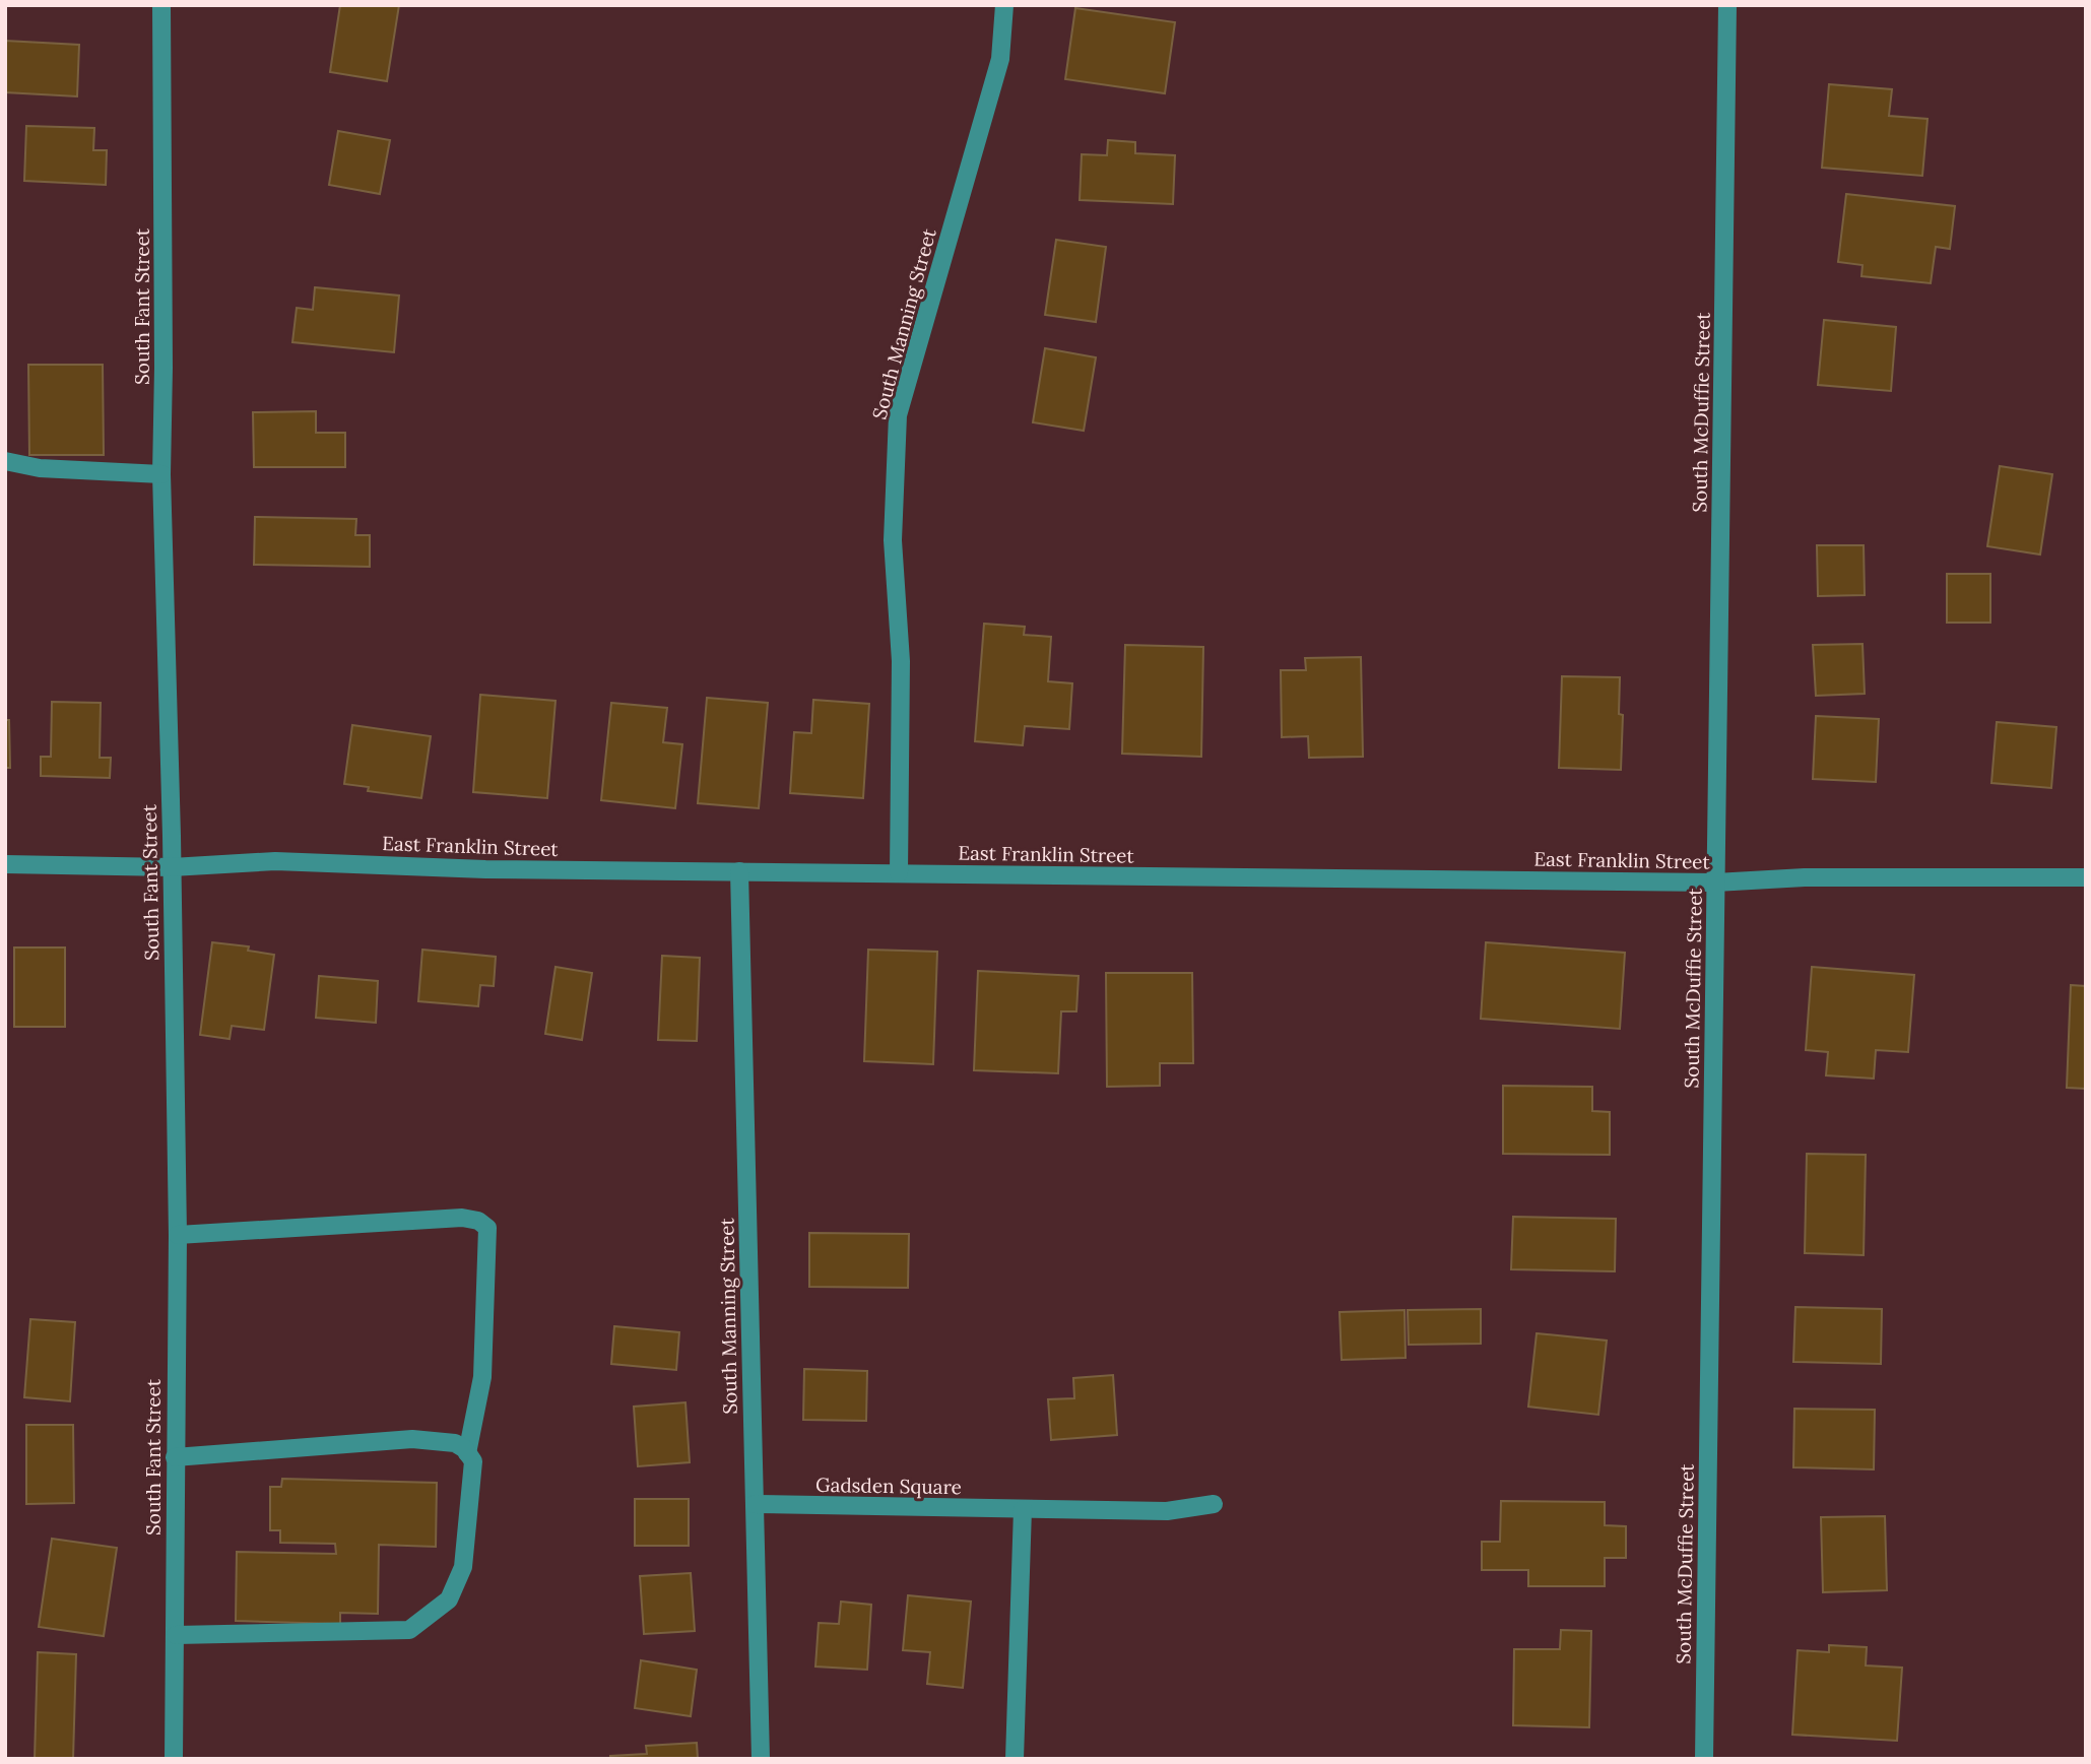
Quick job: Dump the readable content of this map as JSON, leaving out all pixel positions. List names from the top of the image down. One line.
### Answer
{"streets":{"street":["South Fant Street","South Manning Street","South McDuffie Street","East Franklin Street","Gadsden Square"]},"crossings":[["South Fant Street","East Franklin Street"],["South Manning Street","East Franklin Street"],["South Manning Street","Gadsden Square"],["South McDuffie Street","East Franklin Street"]]}
